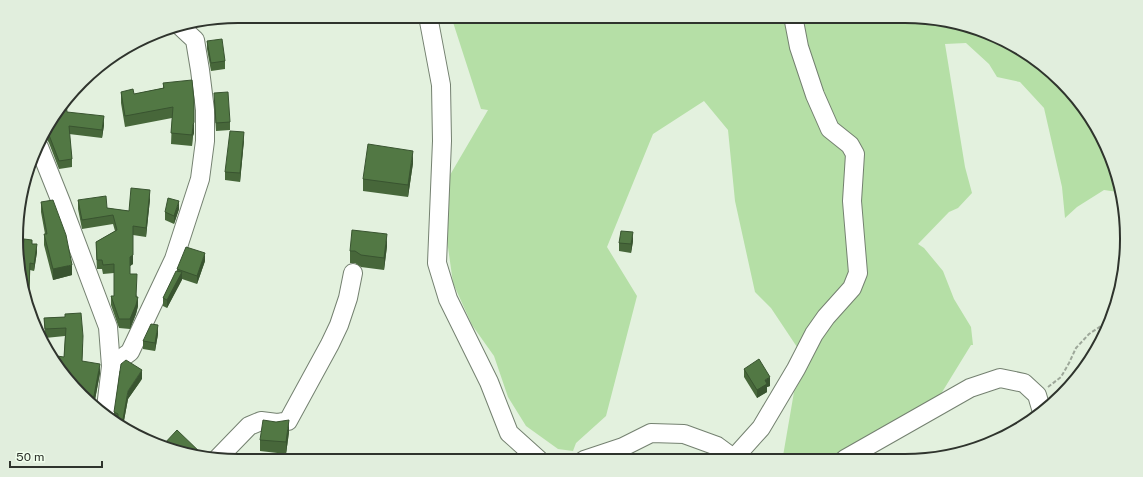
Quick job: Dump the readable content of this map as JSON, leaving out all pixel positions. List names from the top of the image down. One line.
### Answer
{"scale_bar":"50 m"}
